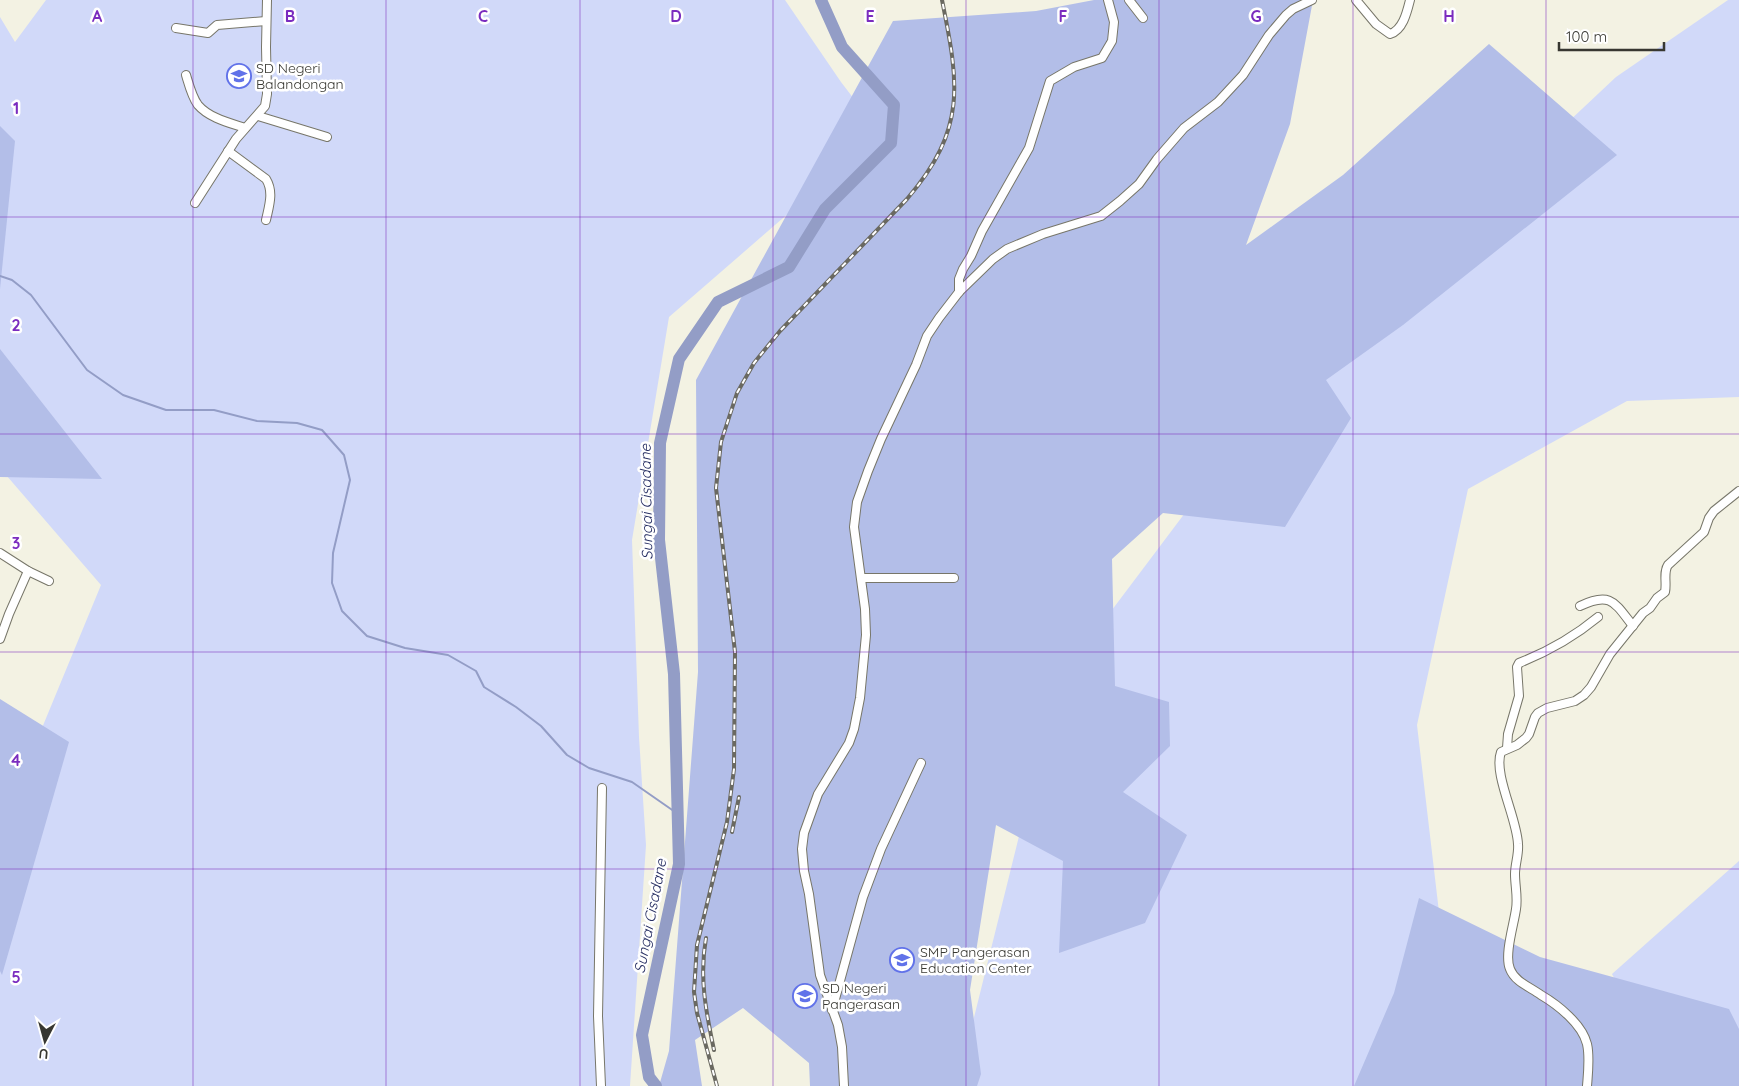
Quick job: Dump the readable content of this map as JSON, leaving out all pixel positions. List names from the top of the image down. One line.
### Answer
{"water":["Sungai Cisadane"],"places":{"school or university":["SD Negeri Balandongan","SMP Pangerasan Education Center","SD Negeri Pangerasan"]},"scale_bar":"100 m","north":"bottom","grid":{"columns":["A","B","C","D","E","F","G","H"],"rows":["1","2","3","4","5"]}}
